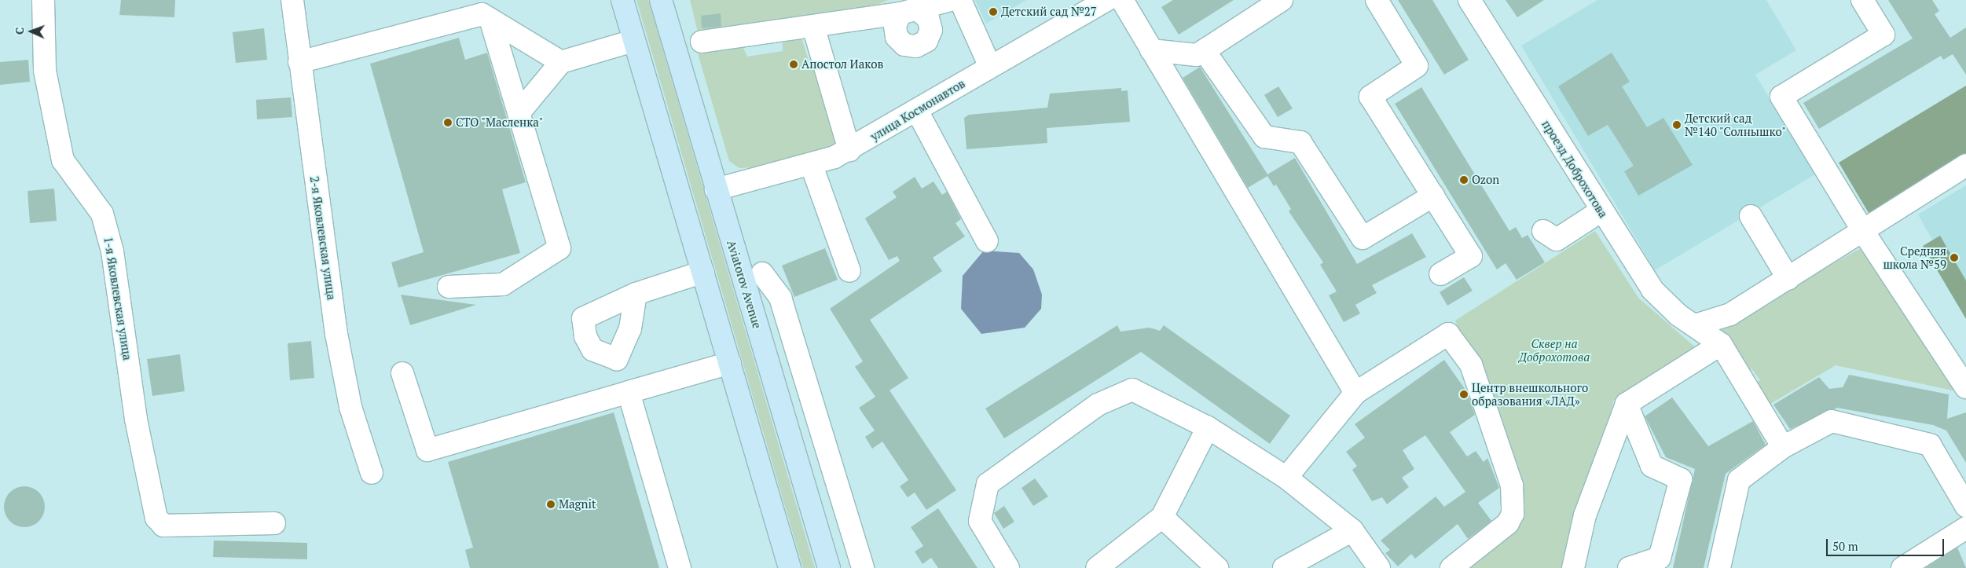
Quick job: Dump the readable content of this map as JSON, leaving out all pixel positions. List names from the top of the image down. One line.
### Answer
{"streets":{"main road":["Aviatorov Avenue"],"street":["улица Космонавтов","проезд Доброхотова","2-я Яковлевская улица","1-я Яковлевская улица"]},"crossings":[["улица Космонавтов","Aviatorov Avenue"]],"parks":["Сквер на Доброхотова"],"places":["Детский сад №27","Апостол Иаков","СТО \"Масленка\"","Детский сад №140 \"Солнышко\"","Ozon","Средняя школа №59","Центр внешкольного образования «ЛАД»","Magnit"],"scale_bar":"50 m","north":"left"}
